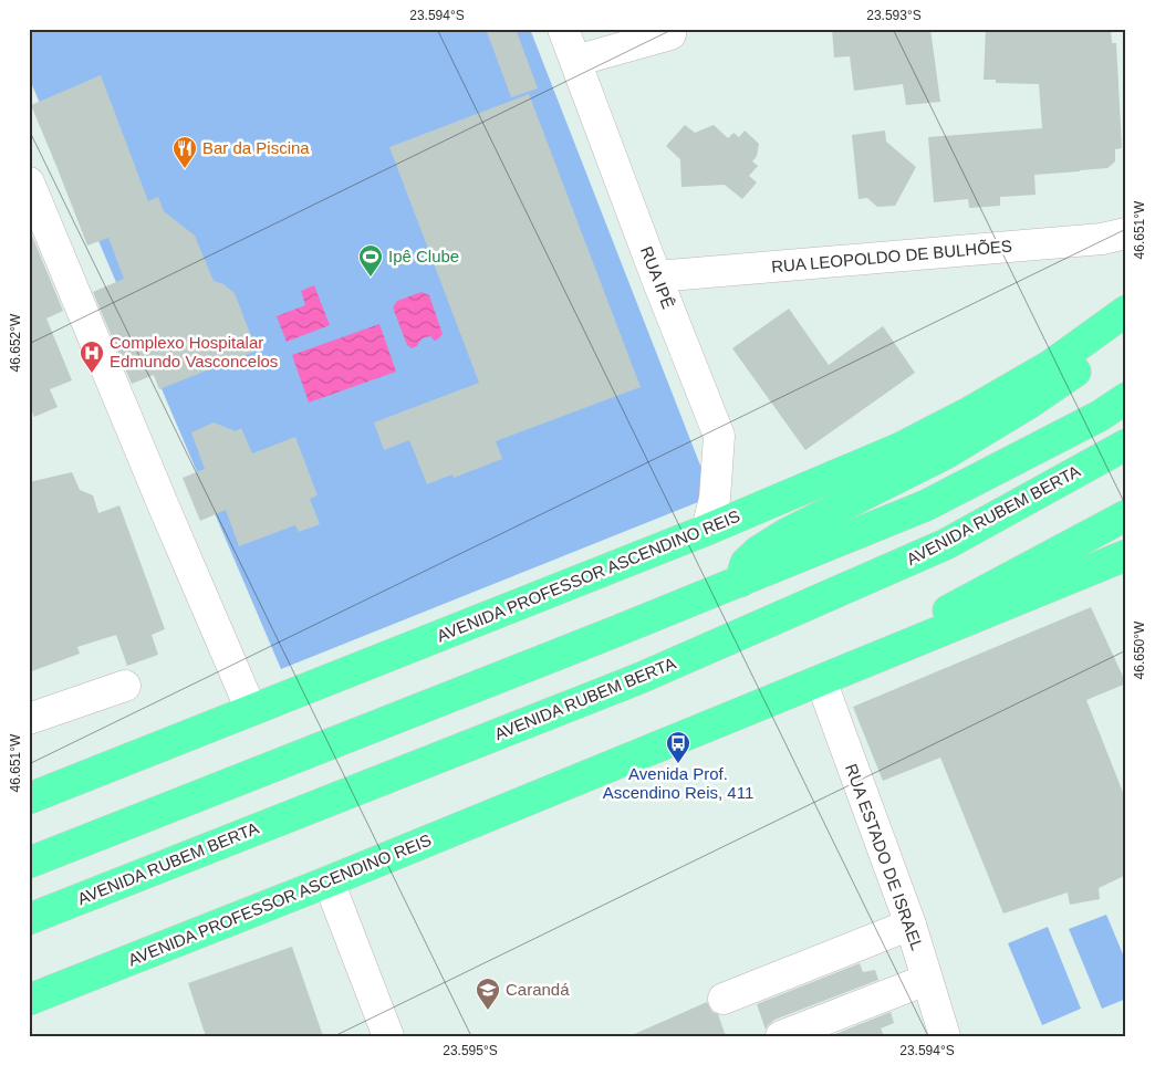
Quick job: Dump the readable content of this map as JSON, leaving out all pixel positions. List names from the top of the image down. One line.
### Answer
{"streets":{"highway":["AVENIDA RUBEM BERTA","AVENIDA PROFESSOR ASCENDINO REIS"],"street":["RUA LEOPOLDO DE BULHÕES","RUA IPÊ","RUA ESTADO DE ISRAEL"]},"crossings":[["RUA LEOPOLDO DE BULHÕES","RUA IPÊ"],["RUA IPÊ","AVENIDA PROFESSOR ASCENDINO REIS"],["AVENIDA PROFESSOR ASCENDINO REIS","RUA ESTADO DE ISRAEL"]],"places":{"restaurant":["Bar da Piscina"],"sports":["Ipê Clube"],"hospital":["Complexo Hospitalar Edmundo Vasconcelos"],"bus stop":["Avenida Prof. Ascendino Reis, 411"],"school or university":["Carandá"]},"coordinates":["23.594°S","23.593°S","46.651°W","46.652°W","46.650°W","23.595°S"]}
